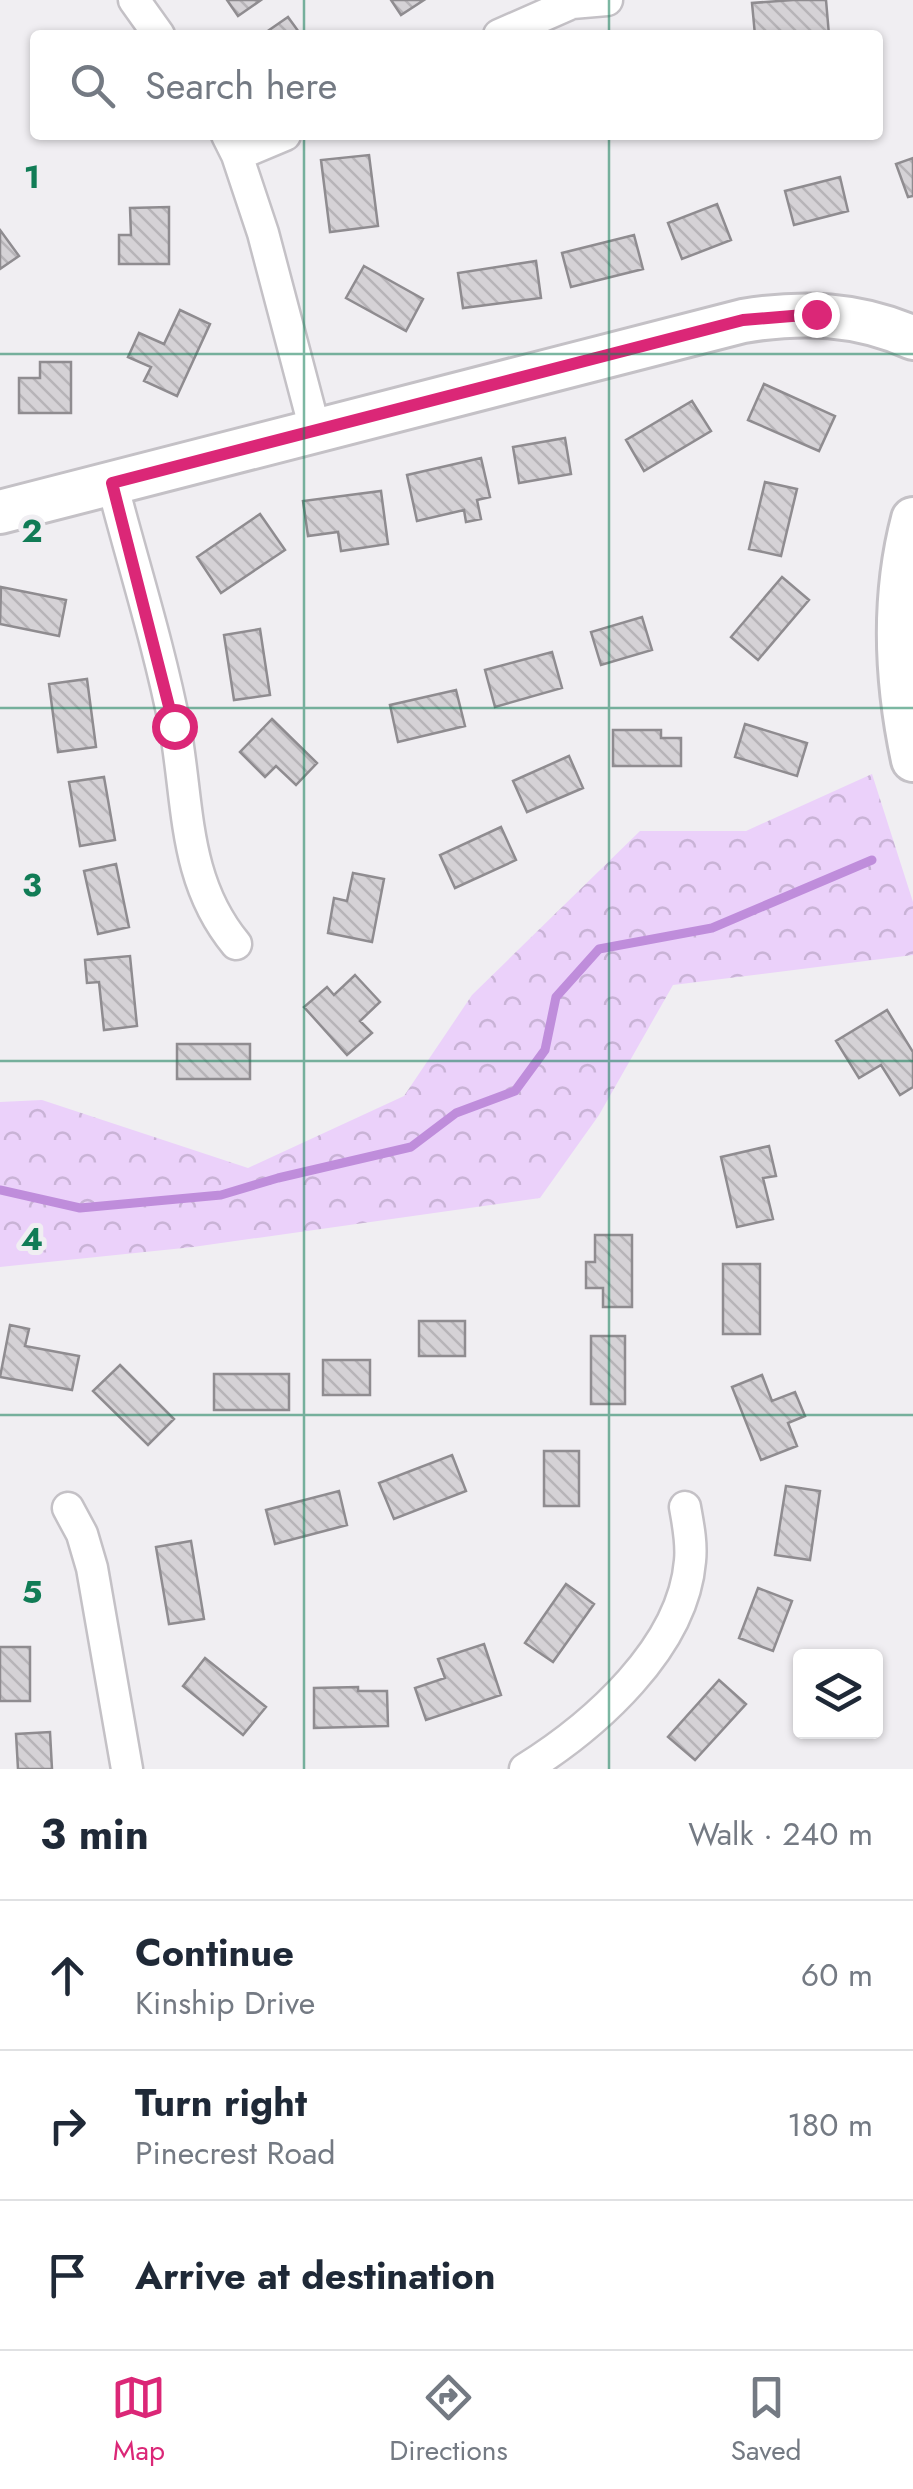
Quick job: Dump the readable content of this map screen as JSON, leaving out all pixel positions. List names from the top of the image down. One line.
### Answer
{"page":{"search":"Search here","heading":["3 min","Walk · 240 m"],"list":[["Continue","Kinship Drive","60 m"],["Turn right","Pinecrest Road","180 m"],"Arrive at destination"],"nav":["Map","Directions","Saved"]},"grid":{"rows":["1","2","3","4","5"]}}
